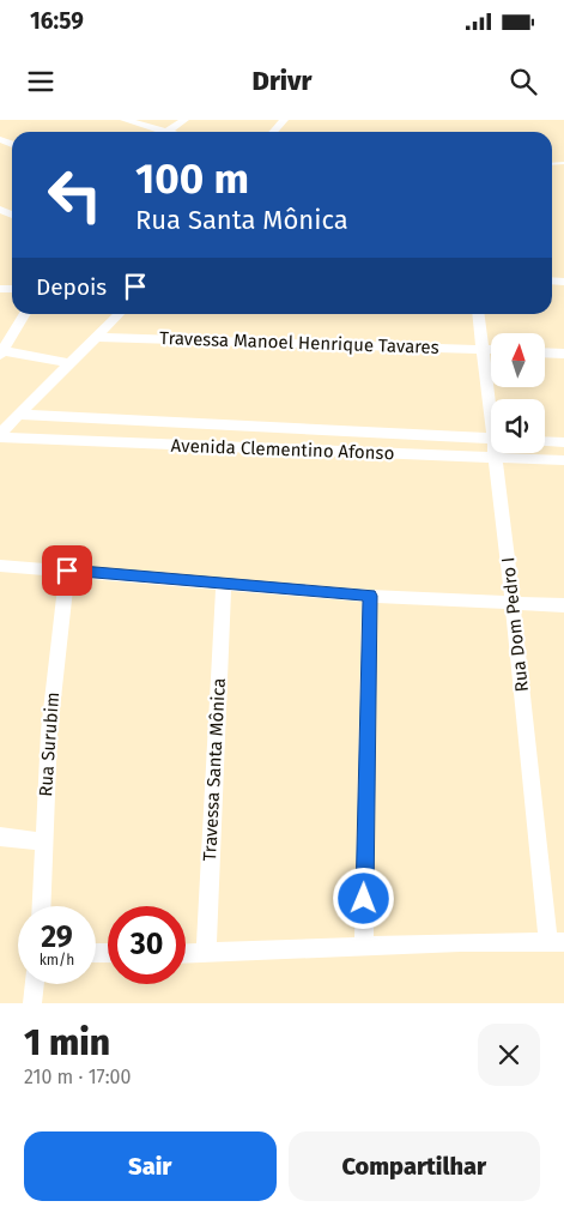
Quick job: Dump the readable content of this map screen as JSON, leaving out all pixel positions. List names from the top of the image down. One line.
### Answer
{"streets":{"street":["Travessa Manoel Henrique Tavares","Avenida Clementino Afonso","Rua Dom Pedro I","Rua Surubim","Travessa Santa Mônica"]},"crossings":[["Travessa Manoel Henrique Tavares","Rua Dom Pedro I"],["Avenida Clementino Afonso","Rua Dom Pedro I"]],"north":"top","page":{"status":"16:59","header":"Drivr","turn":["100 m","Rua Santa Mônica"],"then":"Depois","speed":"29 km/h","limit":"30","heading":["1 min","210 m · 17:00"],"buttons":["Sair","Compartilhar"]}}
